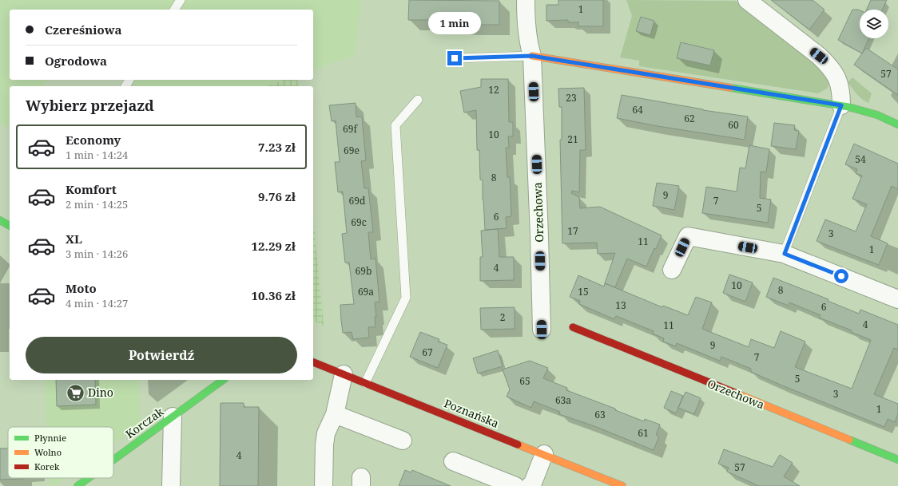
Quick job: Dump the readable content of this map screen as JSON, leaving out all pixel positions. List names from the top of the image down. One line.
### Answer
{"streets":{"street":["Orzechowa","Poznańska","Korczak"]},"places":{"supermarket":["Dino"]},"house_numbers":["1","57","12","23","64","62","60","69f","10","21","69e","54","8","9","69d","7","5","6","69c","17","3","11","1","4","69b","10","8","69a","15","13","6","2","4","11","9","67","7","5","65","3","63a","1","63","61","4","57"],"legend":["Płynnie","Wolno","Korek"],"page":{"banner":["Czereśniowa","Ogrodowa"],"bubble":"1 min","heading":"Wybierz przejazd","list":[{"name":"Economy","note":"1 min · 14:24","value":"7.23 zł"},{"name":"Komfort","note":"2 min · 14:25","value":"9.76 zł"},{"name":"XL","note":"3 min · 14:26","value":"12.29 zł"},{"name":"Moto","note":"4 min · 14:27","value":"10.36 zł"}],"buttons":"Potwierdź"}}
